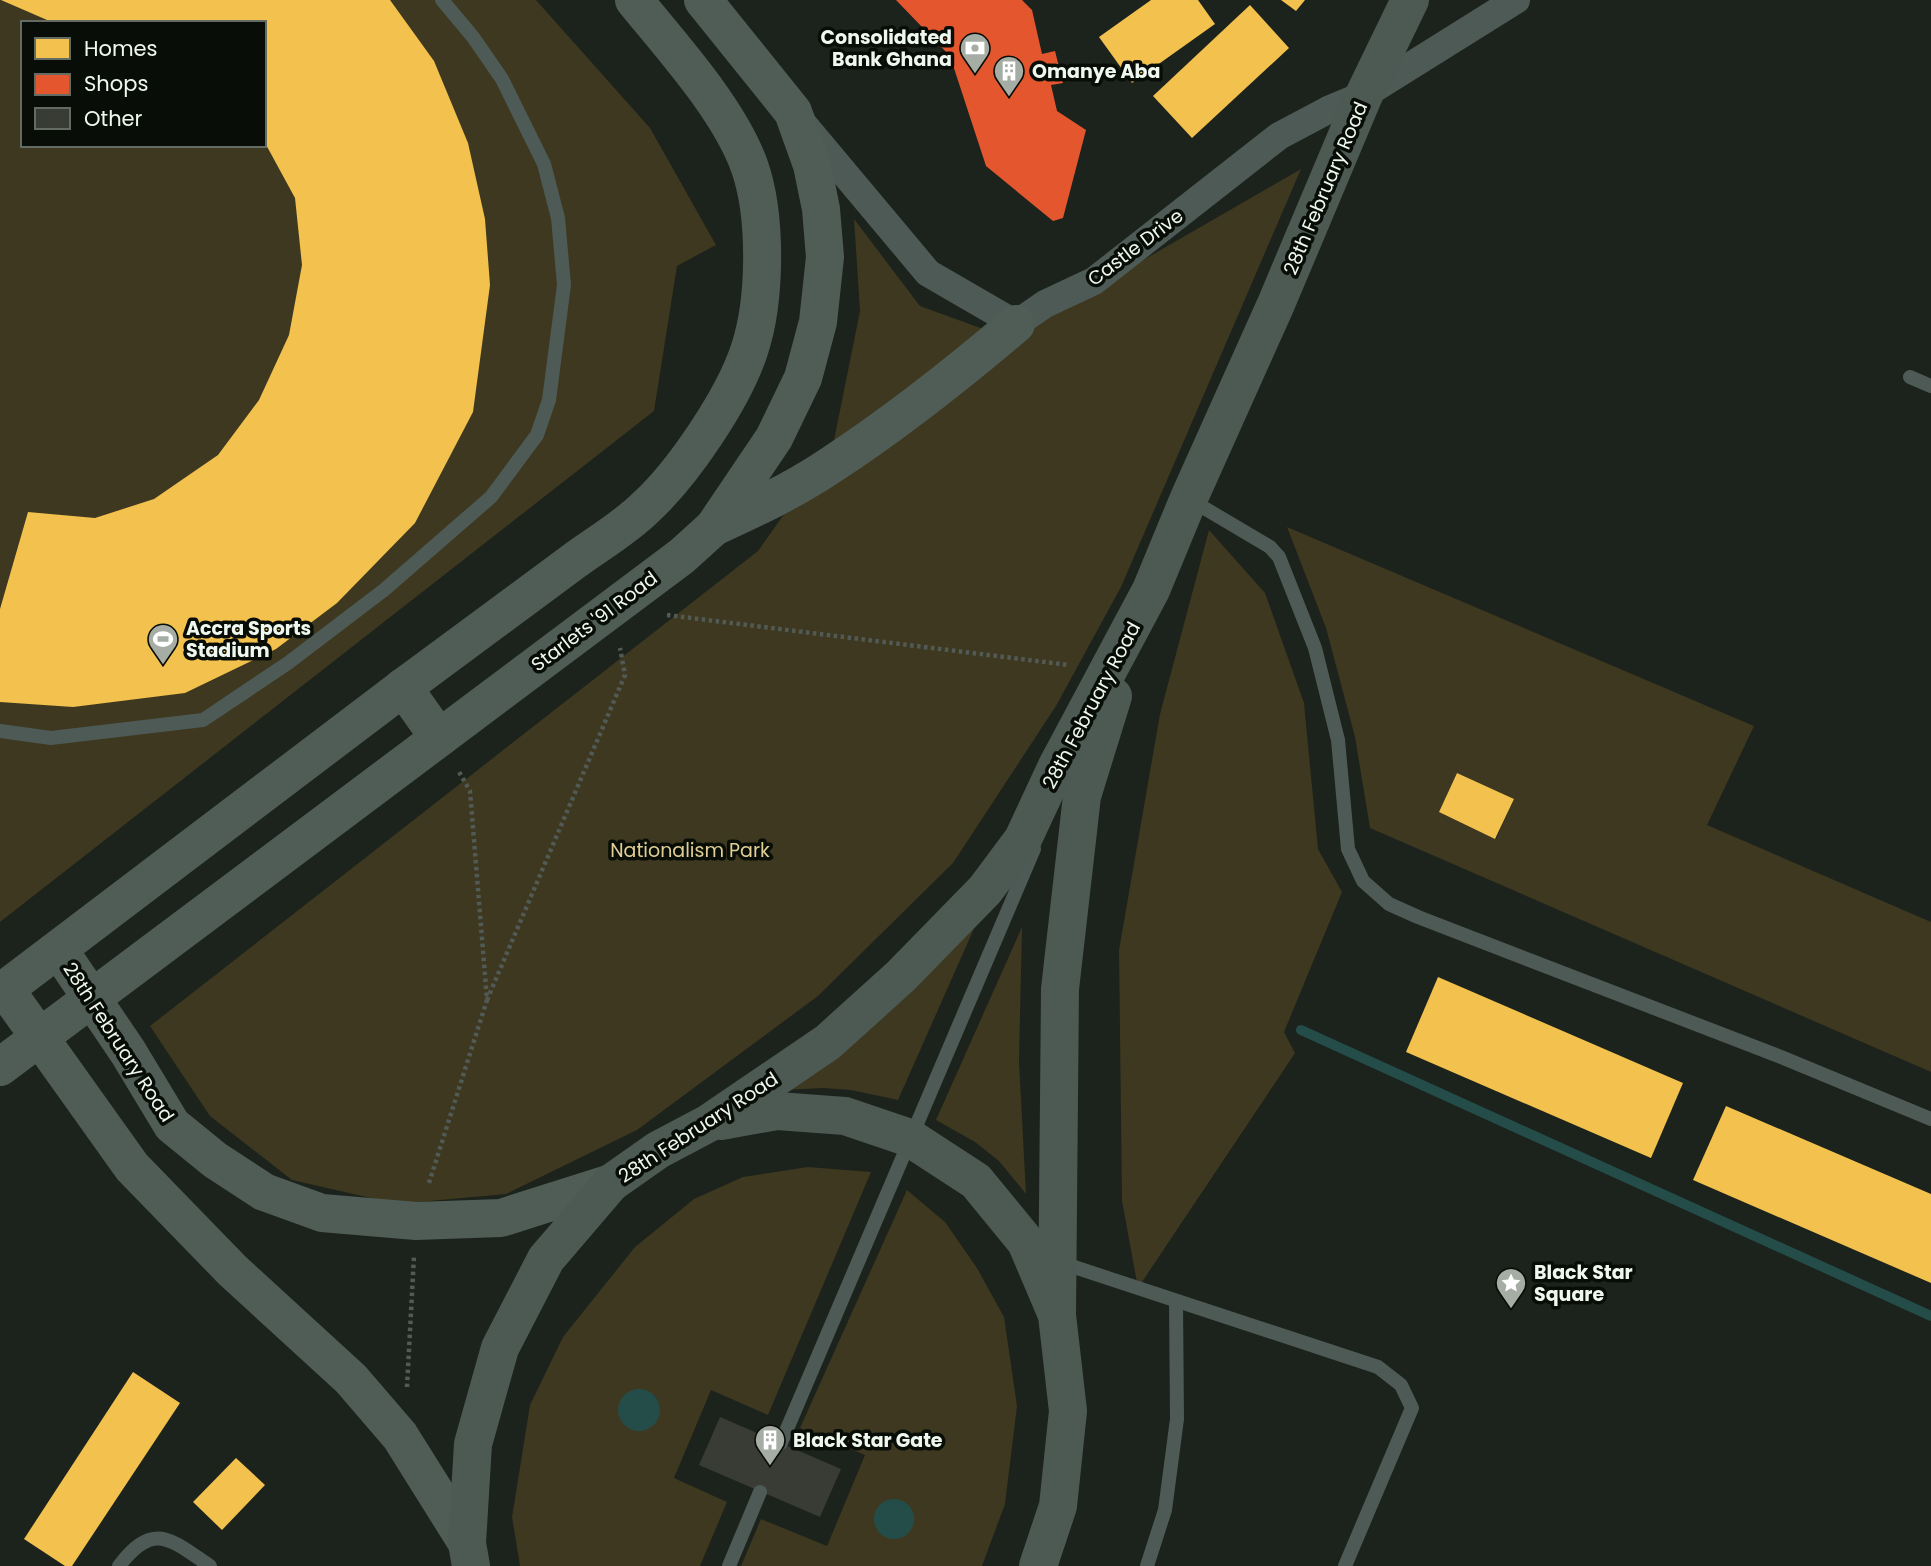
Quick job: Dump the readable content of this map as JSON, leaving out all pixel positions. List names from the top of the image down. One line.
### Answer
{"streets":{"main road":["28th February Road","Starlets '91 Road"],"street":["Castle Drive"]},"crossings":[["28th February Road","Castle Drive"],["28th February Road","Starlets '91 Road"]],"parks":["Nationalism Park"],"places":{"bank":["Consolidated Bank Ghana"],"building":["Omanye Aba","Black Star Gate"],"sports":["Accra Sports Stadium"],"place":["Black Star Square"]},"legend":["Homes","Shops","Other"]}
